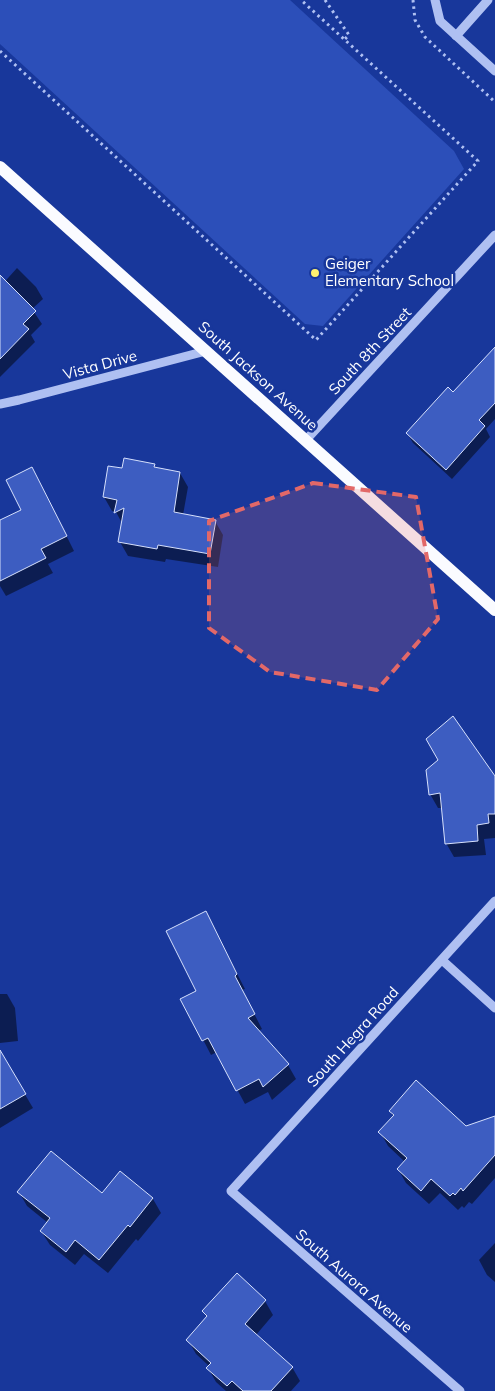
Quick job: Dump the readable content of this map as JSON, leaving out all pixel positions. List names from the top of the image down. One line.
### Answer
{"streets":{"main road":["South Jackson Avenue"],"street":["South 8th Street","Vista Drive","South Hegra Road","South Aurora Avenue"]},"crossings":[["South 8th Street","South Jackson Avenue"],["Vista Drive","South Jackson Avenue"],["South Hegra Road","South Aurora Avenue"]],"places":["Geiger Elementary School"]}
